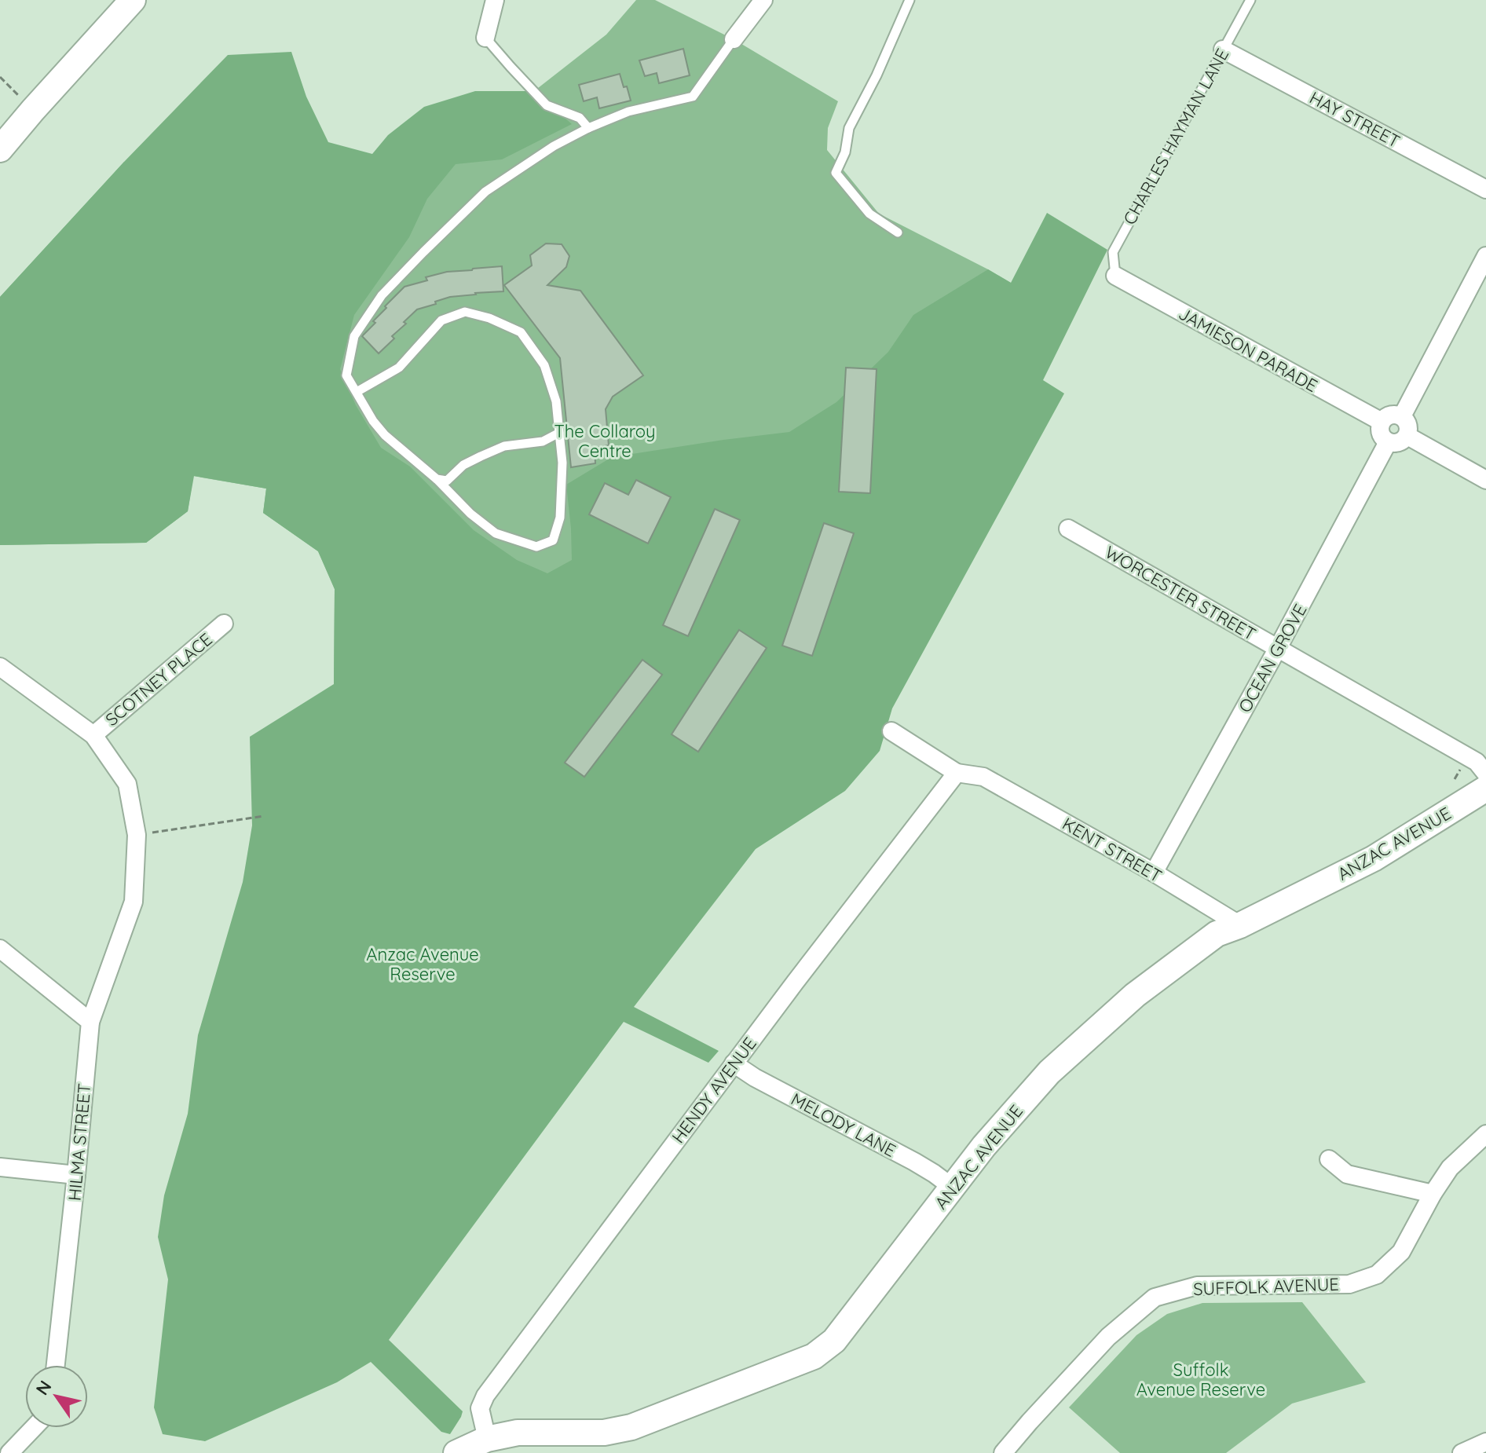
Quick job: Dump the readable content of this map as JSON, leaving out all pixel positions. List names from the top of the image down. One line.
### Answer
{"streets":{"street":["HAY STREET","JAMIESON PARADE","WORCESTER STREET","OCEAN GROVE","SCOTNEY PLACE","ANZAC AVENUE","KENT STREET","HENDY AVENUE","MELODY LANE","HILMA STREET","SUFFOLK AVENUE"],"lane":["CHARLES HAYMAN LANE"]},"crossings":[["HAY STREET","CHARLES HAYMAN LANE"],["CHARLES HAYMAN LANE","JAMIESON PARADE"],["JAMIESON PARADE","OCEAN GROVE"],["WORCESTER STREET","OCEAN GROVE"],["OCEAN GROVE","KENT STREET"],["SCOTNEY PLACE","HILMA STREET"],["ANZAC AVENUE","KENT STREET"],["ANZAC AVENUE","HENDY AVENUE"],["ANZAC AVENUE","MELODY LANE"],["KENT STREET","HENDY AVENUE"],["HENDY AVENUE","MELODY LANE"]],"parks":["The Collaroy Centre","Anzac Avenue Reserve","Suffolk Avenue Reserve"],"north":"top left"}
